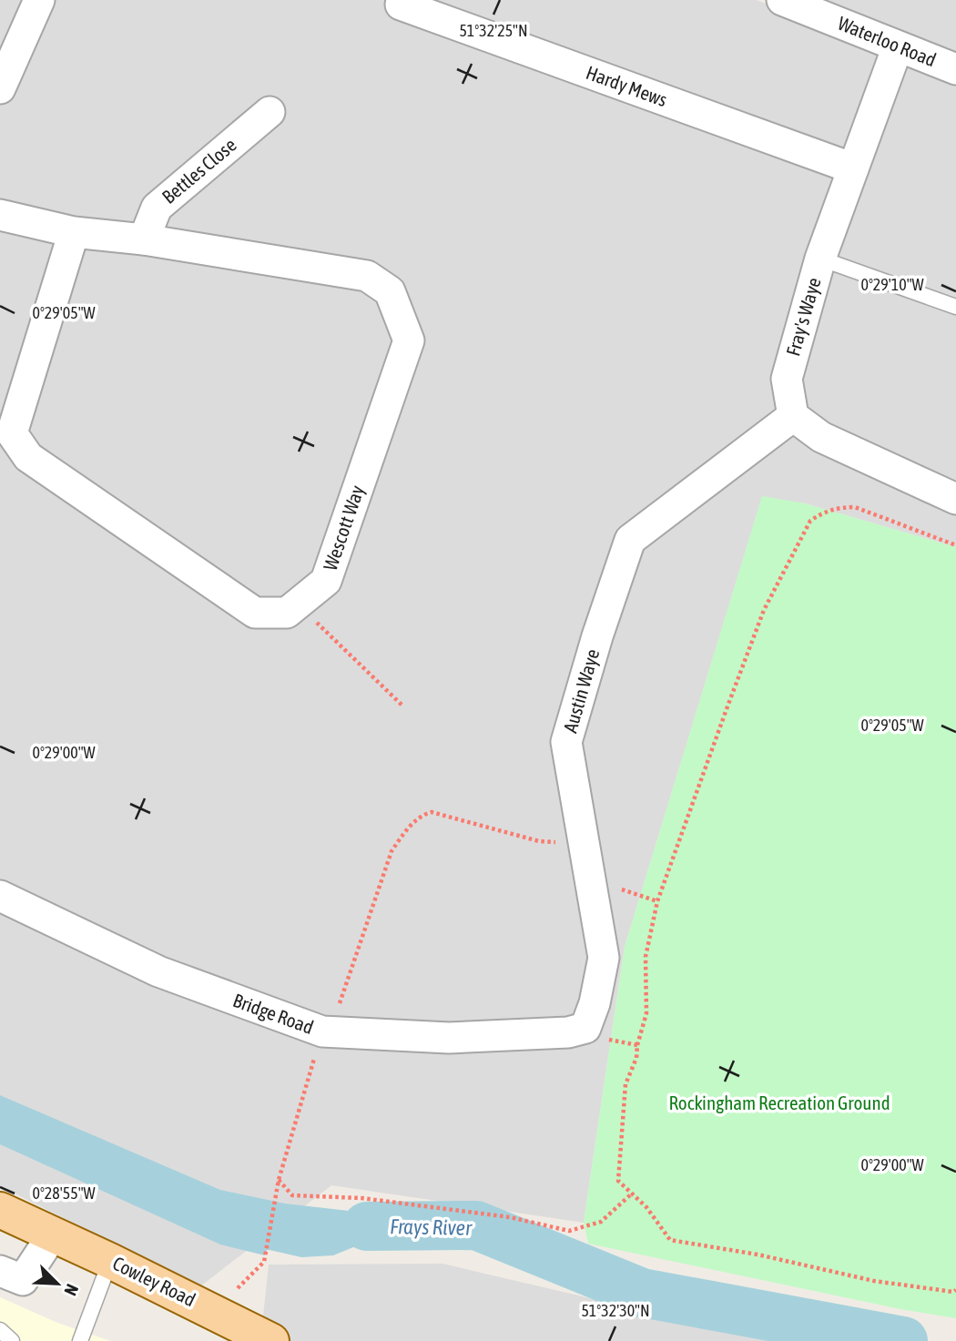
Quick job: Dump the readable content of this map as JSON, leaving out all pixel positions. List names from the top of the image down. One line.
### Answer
{"streets":{"main road":["Cowley Road"],"street":["Waterloo Road","Hardy Mews","Bettles Close","Fray's Waye","Wescott Way","Austin Waye","Bridge Road"]},"crossings":[["Waterloo Road","Fray's Waye"],["Hardy Mews","Fray's Waye"],["Bettles Close","Wescott Way"],["Fray's Waye","Austin Waye"],["Austin Waye","Bridge Road"]],"water":["Frays River"],"parks":["Rockingham Recreation Ground"],"north":"bottom right","coordinates":["51°32'25\"N","0°29'10\"W","0°29'05\"W","0°29'00\"W","0°28'55\"W","51°32'30\"N"]}
